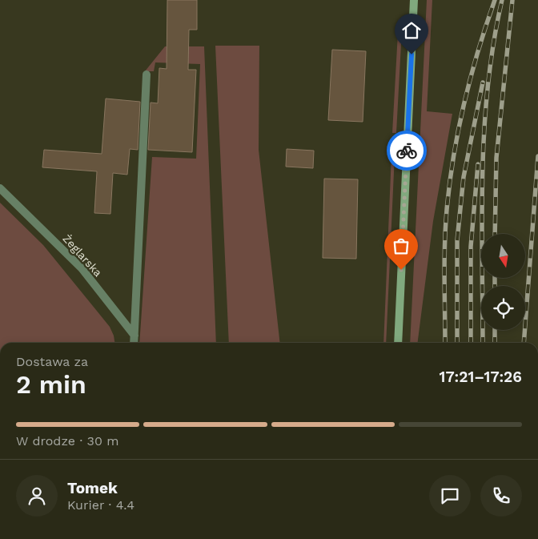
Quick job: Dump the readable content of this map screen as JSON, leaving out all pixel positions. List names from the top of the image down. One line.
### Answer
{"streets":{"street":["Żeglarska"]},"north":"bottom","page":{"heading":["2 min","Dostawa za","17:21–17:26"],"panel":["Tomek","Kurier · 4.4"],"bar":"W drodze · 30 m"}}
